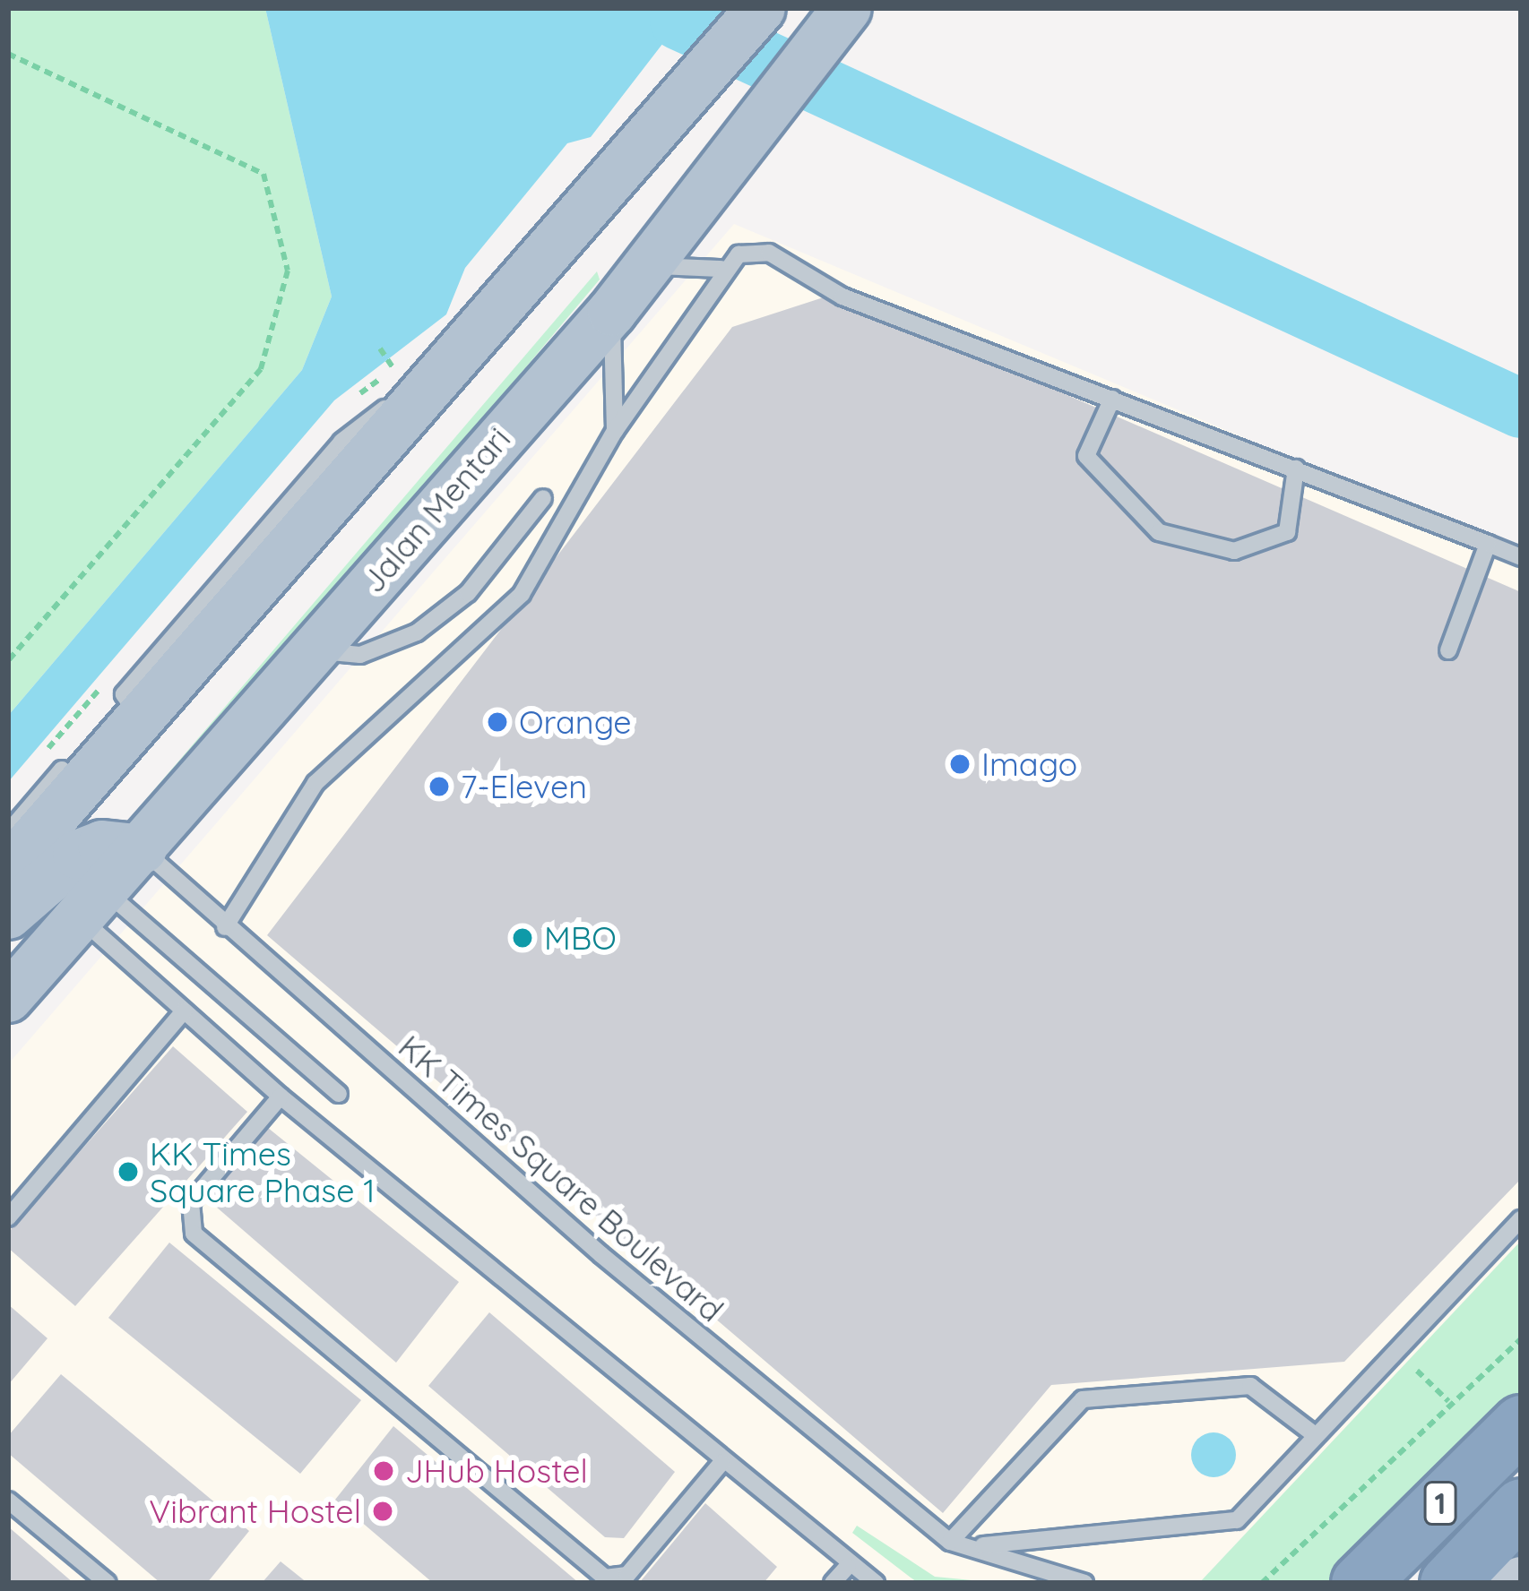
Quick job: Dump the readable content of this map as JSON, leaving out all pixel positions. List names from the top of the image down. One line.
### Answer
{"streets":{"highway":["1"],"main road":["Jalan Mentari"],"lane":["KK Times Square Boulevard"]},"crossings":[["Jalan Mentari","KK Times Square Boulevard"]],"places":["Orange","Imago","7-Eleven","MBO","KK Times Square Phase 1","JHub Hostel","Vibrant Hostel"]}
